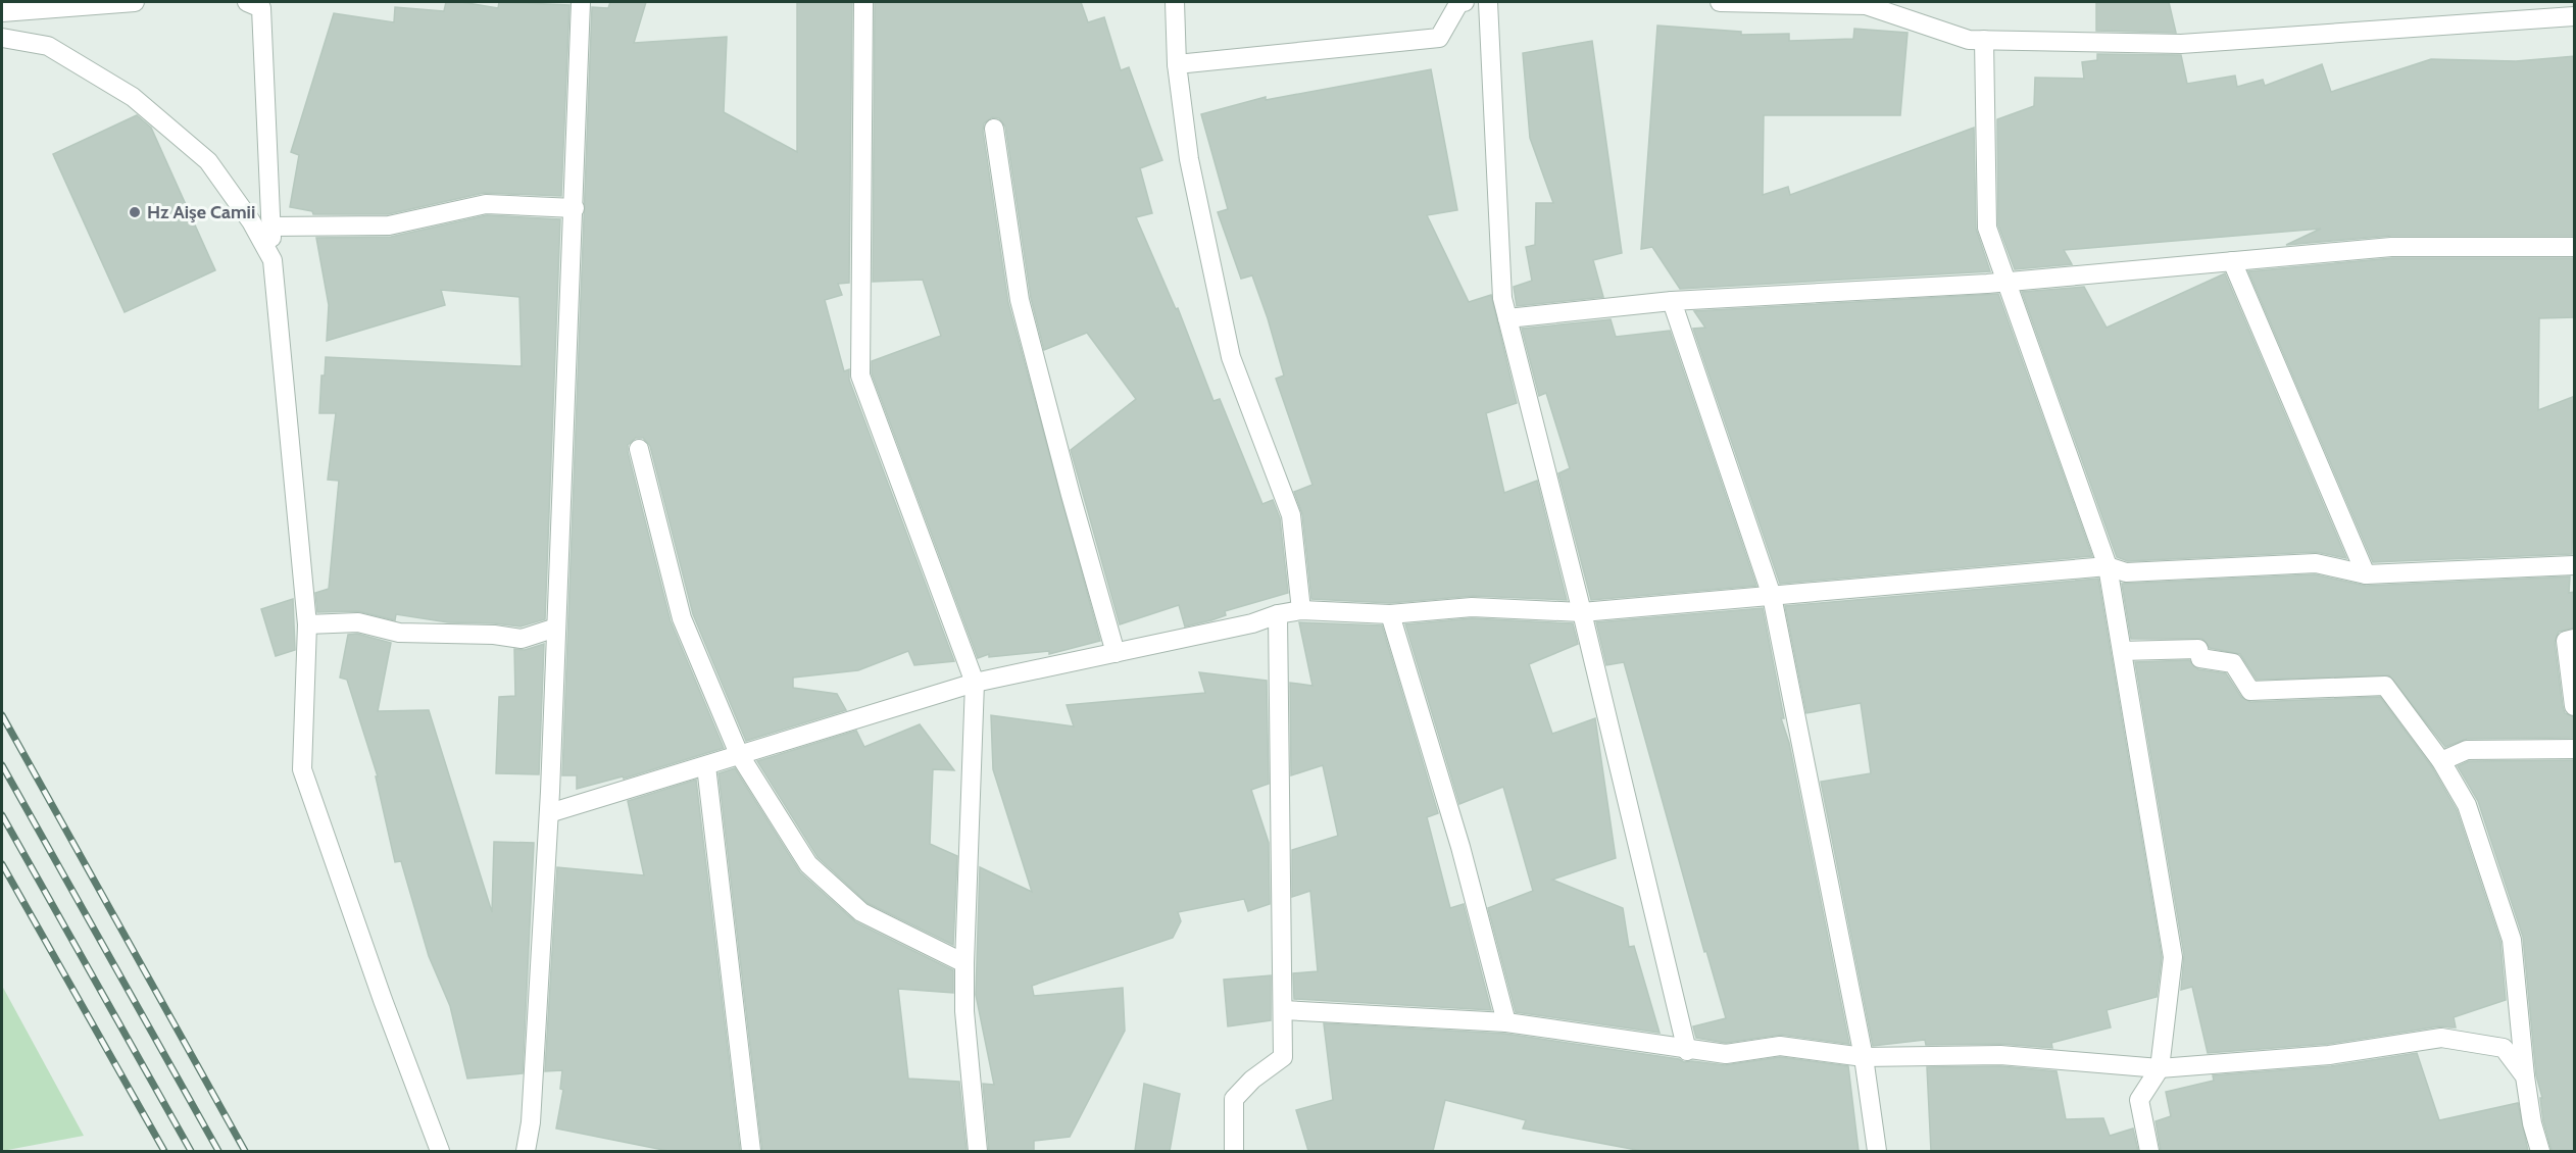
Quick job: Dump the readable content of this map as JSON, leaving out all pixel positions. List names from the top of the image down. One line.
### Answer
{"places":["Hz Aişe Camii"]}
